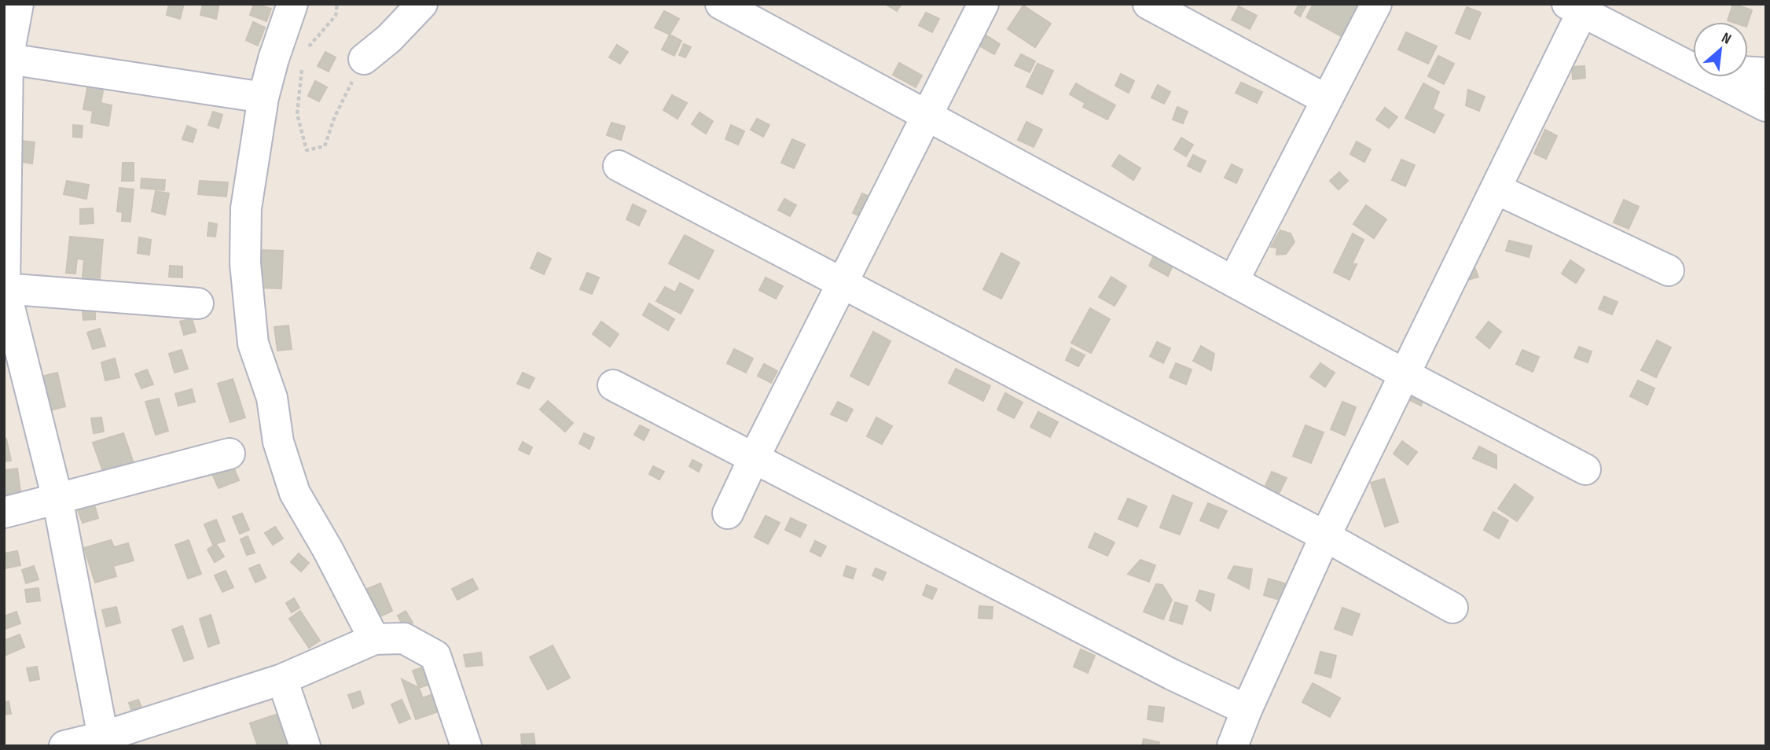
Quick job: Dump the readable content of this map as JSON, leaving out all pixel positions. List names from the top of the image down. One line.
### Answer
{"north":"top right"}
